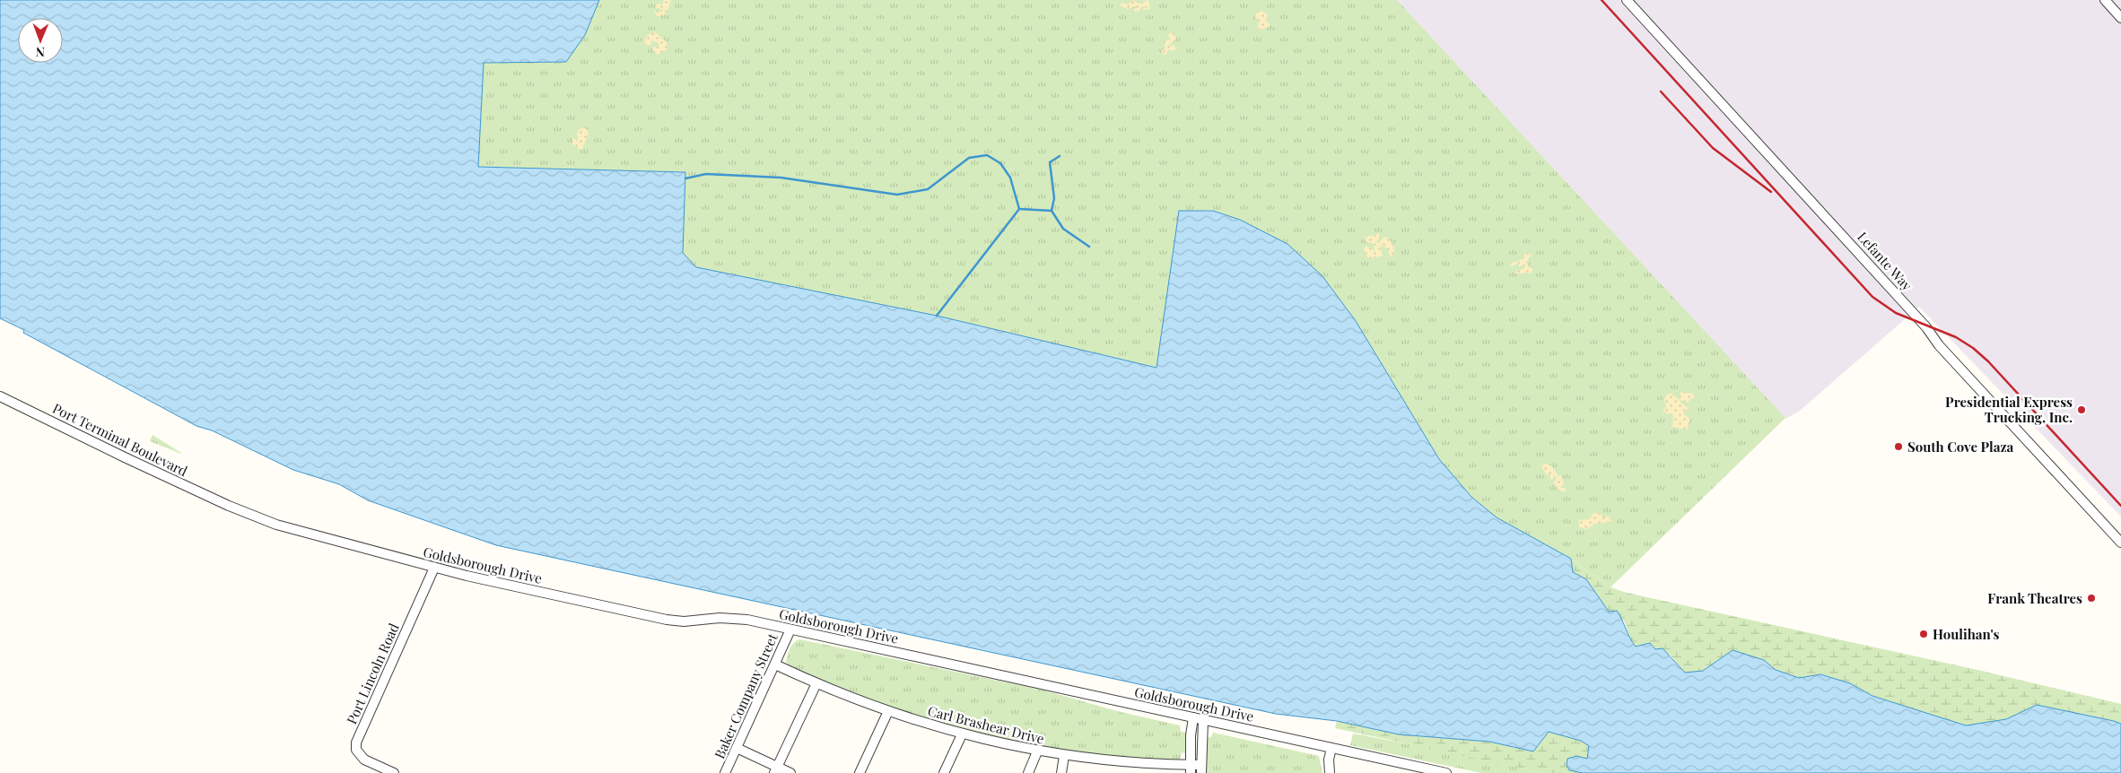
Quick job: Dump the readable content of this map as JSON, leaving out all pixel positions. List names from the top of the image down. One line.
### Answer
{"streets":{"street":["Lefante Way","Port Terminal Boulevard","Goldsborough Drive","Port Lincoln Road","Baker Company Street","Carl Brashear Drive"]},"crossings":[["Port Terminal Boulevard","Goldsborough Drive"],["Goldsborough Drive","Port Lincoln Road"],["Goldsborough Drive","Baker Company Street"],["Baker Company Street","Carl Brashear Drive"]],"places":["Presidential Express Trucking, Inc.","South Cove Plaza","Frank Theatres","Houlihan's"],"north":"bottom"}
